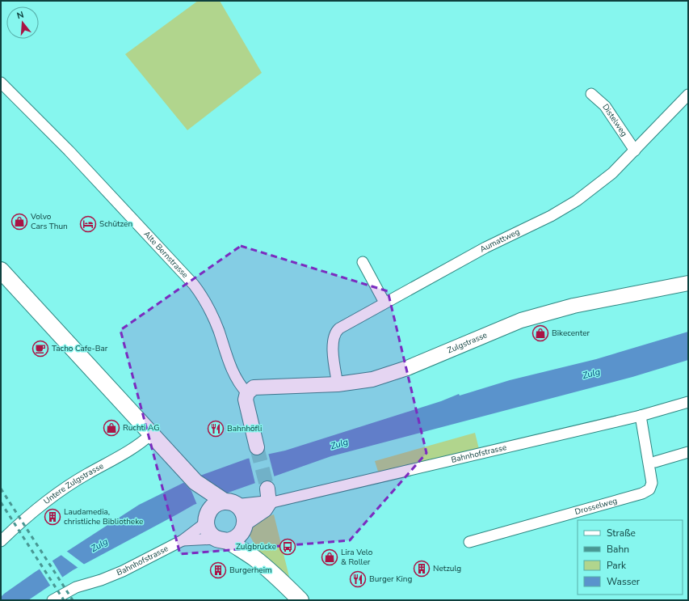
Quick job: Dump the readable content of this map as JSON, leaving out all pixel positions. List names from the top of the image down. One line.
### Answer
{"streets":{"street":["Distelweg","Aumattweg","Alte Bernstrasse","Zulgstrasse","Bahnhofstrasse","Untere Zulgstrasse","Drosselweg"]},"crossings":[["Distelweg","Aumattweg"],["Aumattweg","Zulgstrasse"],["Alte Bernstrasse","Zulgstrasse"],["Bahnhofstrasse","Drosselweg"]],"water":["Zulg"],"places":{"shop":["Volvo Cars Thun","Bikecenter","Ruchti AG","Lira Velo & Roller"],"hotel":["Schützen"],"cafe":["Tacho Cafe-Bar"],"restaurant":["Bahnhöfli","Burger King"],"building":["Laudamedia, christliche Bibliotheke","Netzulg","Burgerheim"],"bus stop":["Zulgbrücke"]},"legend":["Straße","Bahn","Park","Wasser"],"north":"top"}
